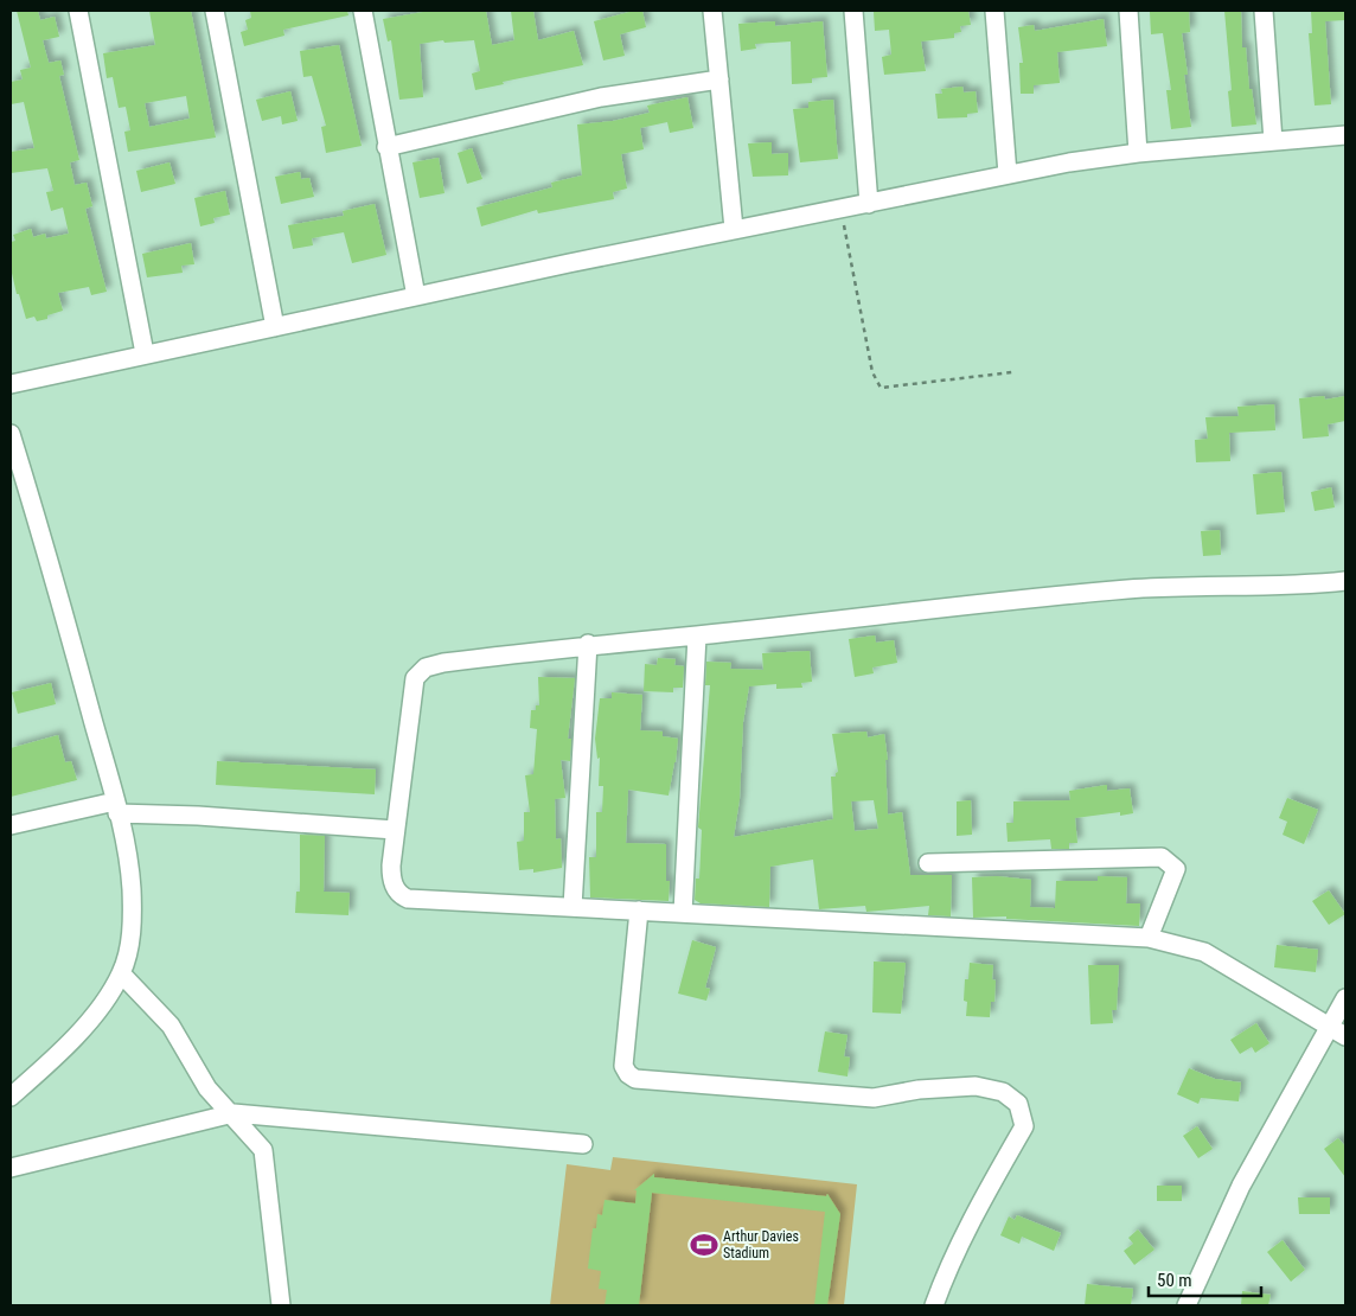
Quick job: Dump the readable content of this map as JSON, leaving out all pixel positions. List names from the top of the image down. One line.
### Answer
{"places":{"sports":["Arthur Davies Stadium"]},"scale_bar":"50 m"}
